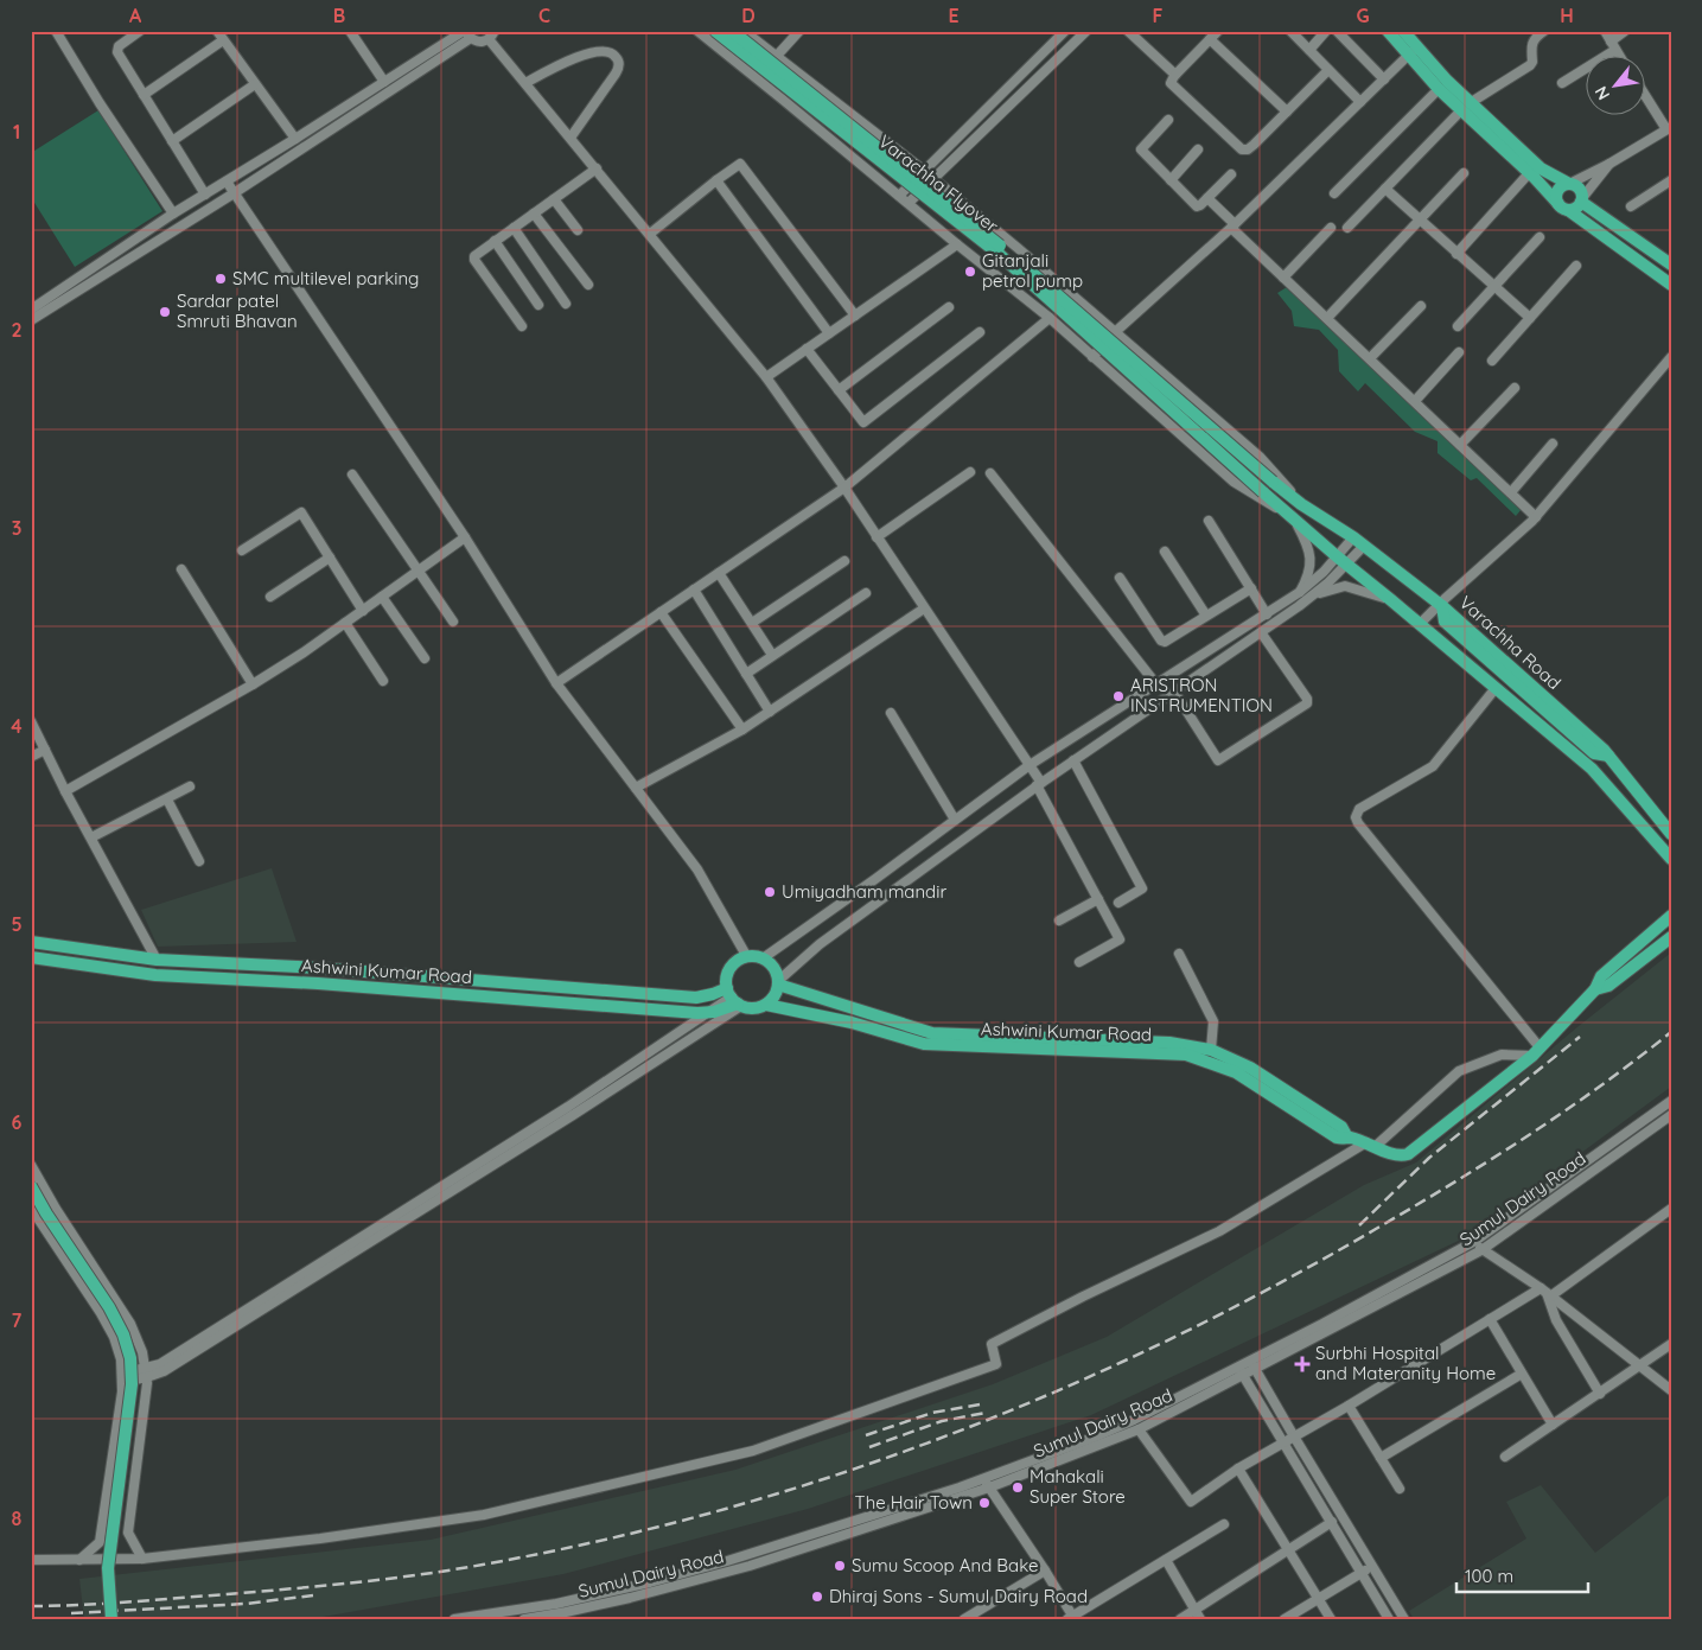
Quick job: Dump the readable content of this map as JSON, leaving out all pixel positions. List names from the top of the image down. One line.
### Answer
{"streets":{"main road":["Varachha Flyover","Varachha Road","Ashwini Kumar Road"],"street":["Sumul Dairy Road"]},"crossings":[["Varachha Flyover","Varachha Road"]],"places":{"other":["Gitanjali petrol pump","SMC multilevel parking","Sardar patel Smruti Bhavan","ARISTRON INSTRUMENTION","Umiyadham mandir","Mahakali Super Store","The Hair Town","Sumu Scoop And Bake","Dhiraj Sons - Sumul Dairy Road"],"health":["Surbhi Hospital and Materanity Home"]},"scale_bar":"100 m","north":"bottom left","grid":{"columns":["A","B","C","D","E","F","G","H"],"rows":["1","2","3","4","5","6","7","8"]}}
